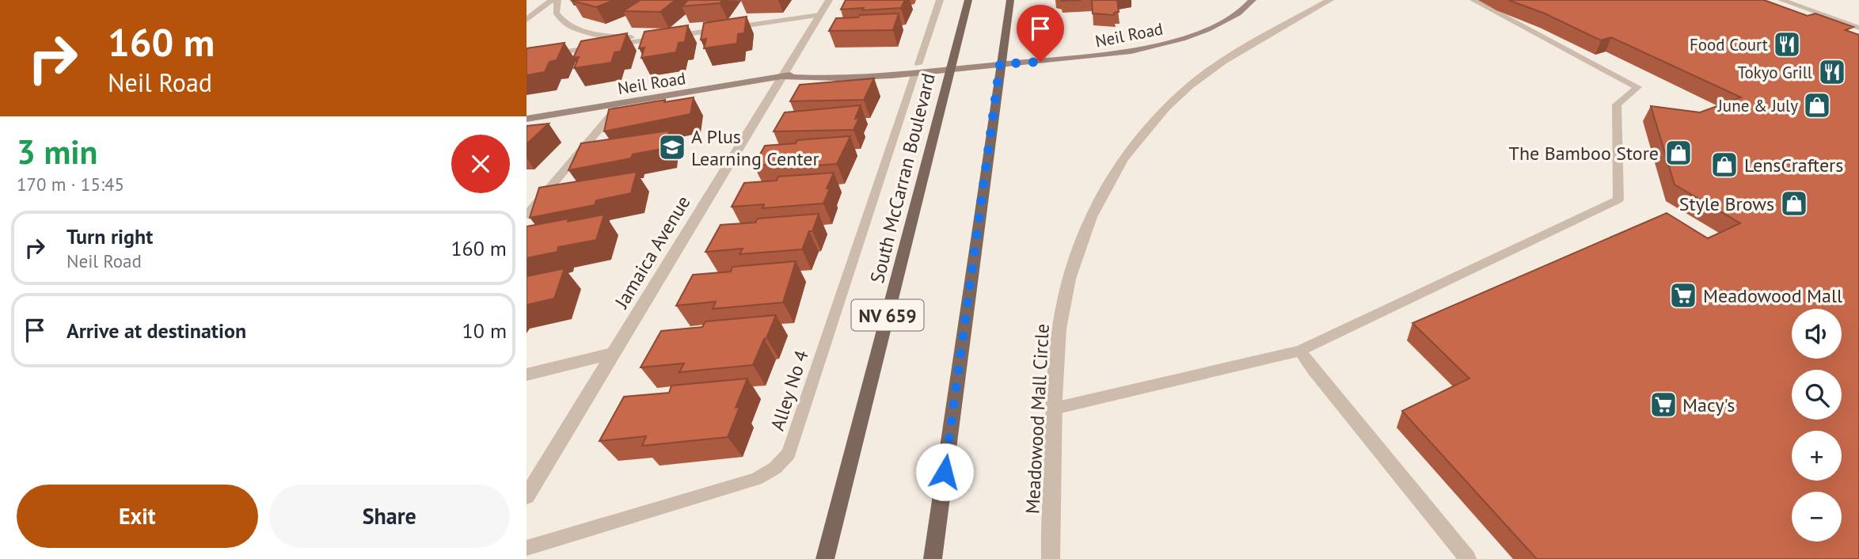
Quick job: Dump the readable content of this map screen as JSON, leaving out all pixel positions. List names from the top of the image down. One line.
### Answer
{"streets":{"main road":["South McCarran Boulevard","NV 659"],"street":["Neil Road","Jamaica Avenue","Meadowood Mall Circle"],"lane":["Alley No 4"]},"crossings":[["Neil Road","South McCarran Boulevard"],["Neil Road","Jamaica Avenue"],["Neil Road","Alley No 4"]],"places":{"restaurant":["Food Court","Tokyo Grill"],"shop":["June & July","The Bamboo Store","LensCrafters","Style Brows"],"school or university":["A Plus Learning Center"],"supermarket":["Meadowood Mall","Macy's"]},"page":{"turn":["160 m","Neil Road"],"heading":["3 min","170 m · 15:45"],"list":[{"name":"Turn right","note":"Neil Road","value":"160 m"},{"name":"Arrive at destination","value":"10 m"}],"map_buttons":["+","−"],"buttons":["Exit","Share"]}}
